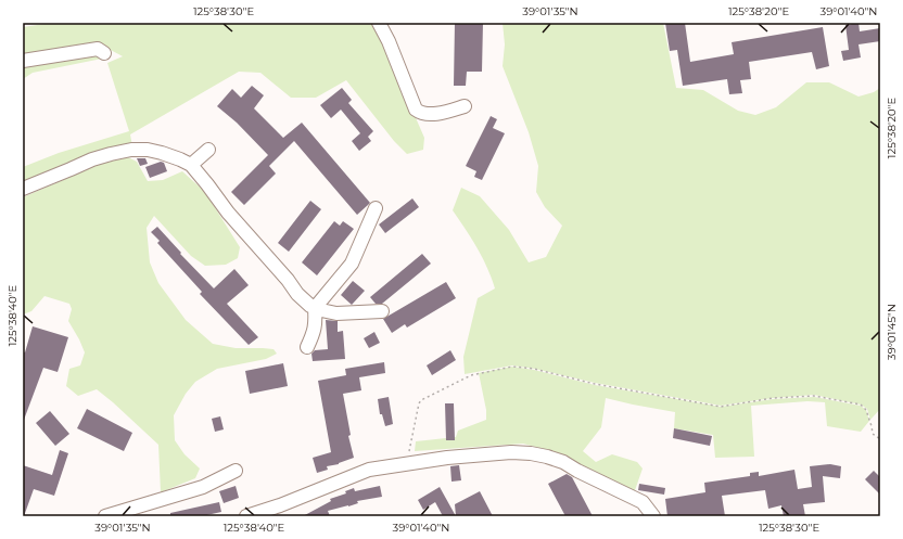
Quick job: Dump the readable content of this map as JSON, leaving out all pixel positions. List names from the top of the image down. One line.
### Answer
{"coordinates":["125°38'30\"E","39°01'35\"N","125°38'20\"E","39°01'40\"N","125°38'40\"E","39°01'45\"N"]}
